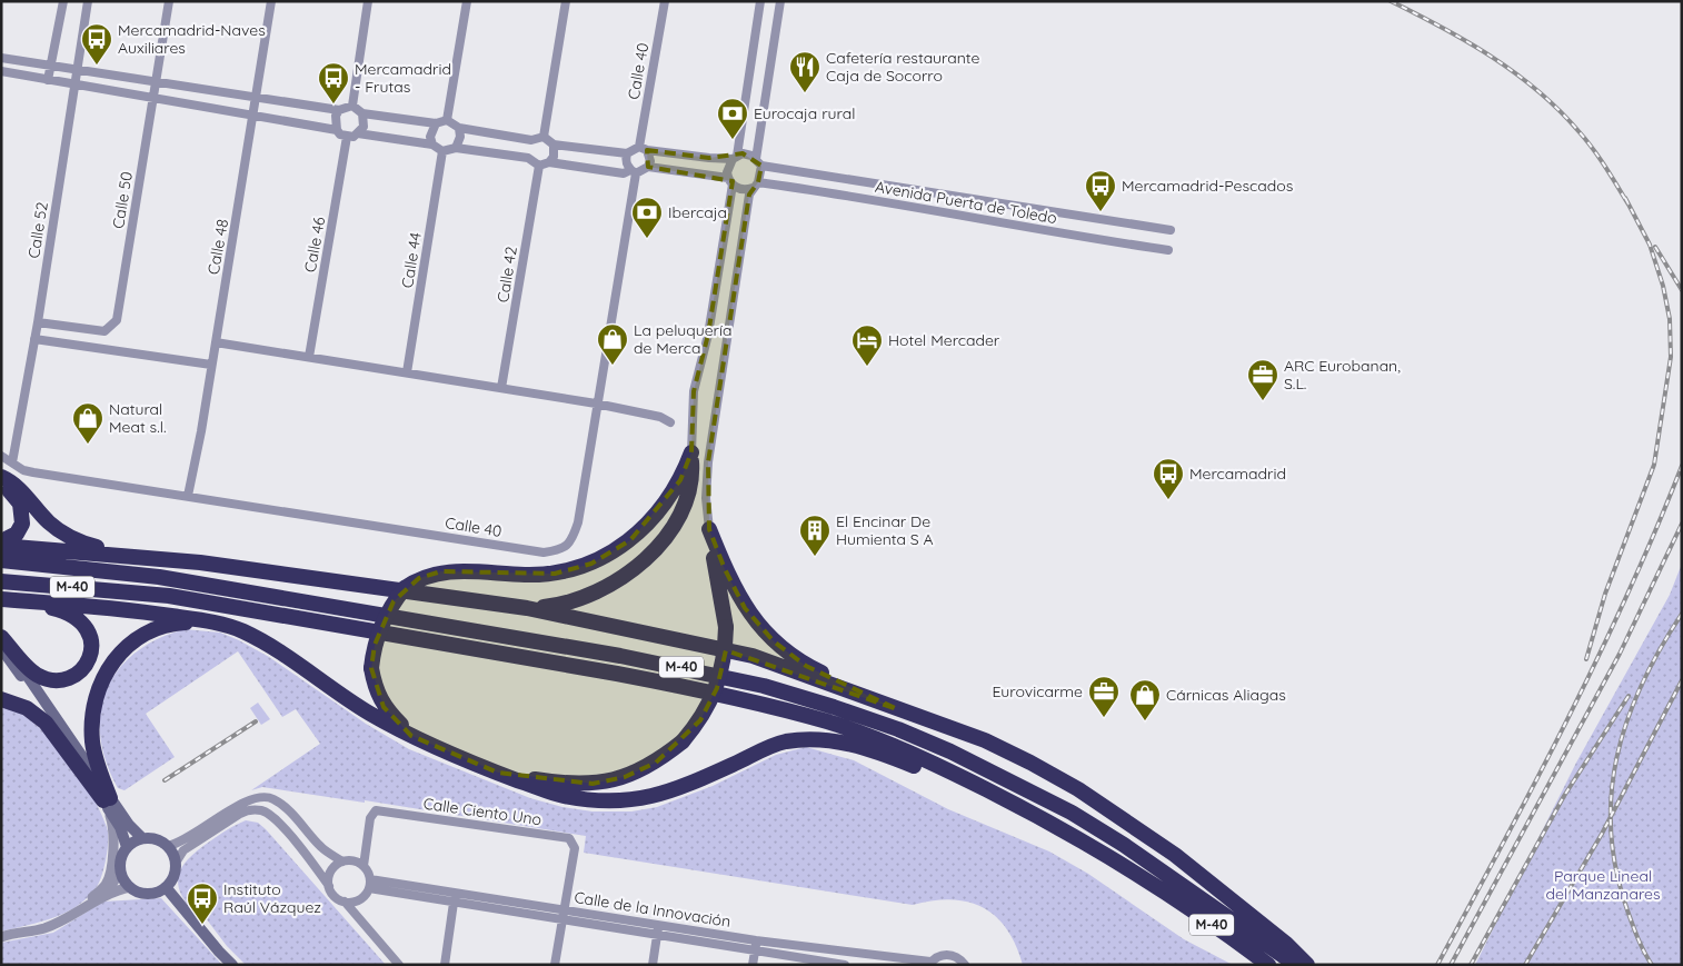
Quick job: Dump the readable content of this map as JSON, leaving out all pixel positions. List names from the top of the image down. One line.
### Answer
{"streets":{"highway":["M-40"],"street":["Calle 40","Calle 50","Avenida Puerta de Toledo","Calle 52","Calle 46","Calle 48","Calle 44","Calle 42","Calle Ciento Uno","Calle de la Innovación"]},"crossings":[["Calle 40","Calle 52"],["Calle 40","Calle 48"],["Calle 50","Calle 52"],["Calle Ciento Uno","Calle de la Innovación"]],"parks":["Parque Lineal del Manzanares"],"places":{"bus stop":["Mercamadrid-Naves Auxiliares","Mercamadrid - Frutas","Mercamadrid-Pescados","Mercamadrid","Instituto Raúl Vázquez"],"restaurant":["Cafetería restaurante Caja de Socorro"],"bank":["Eurocaja rural","Ibercaja"],"shop":["La peluquería de Merca","Natural Meat s.l.","Cárnicas Aliagas"],"hotel":["Hotel Mercader"],"office":["ARC Eurobanan, S.L.","Eurovicarme"],"building":["El Encinar De Humienta S A"]}}
